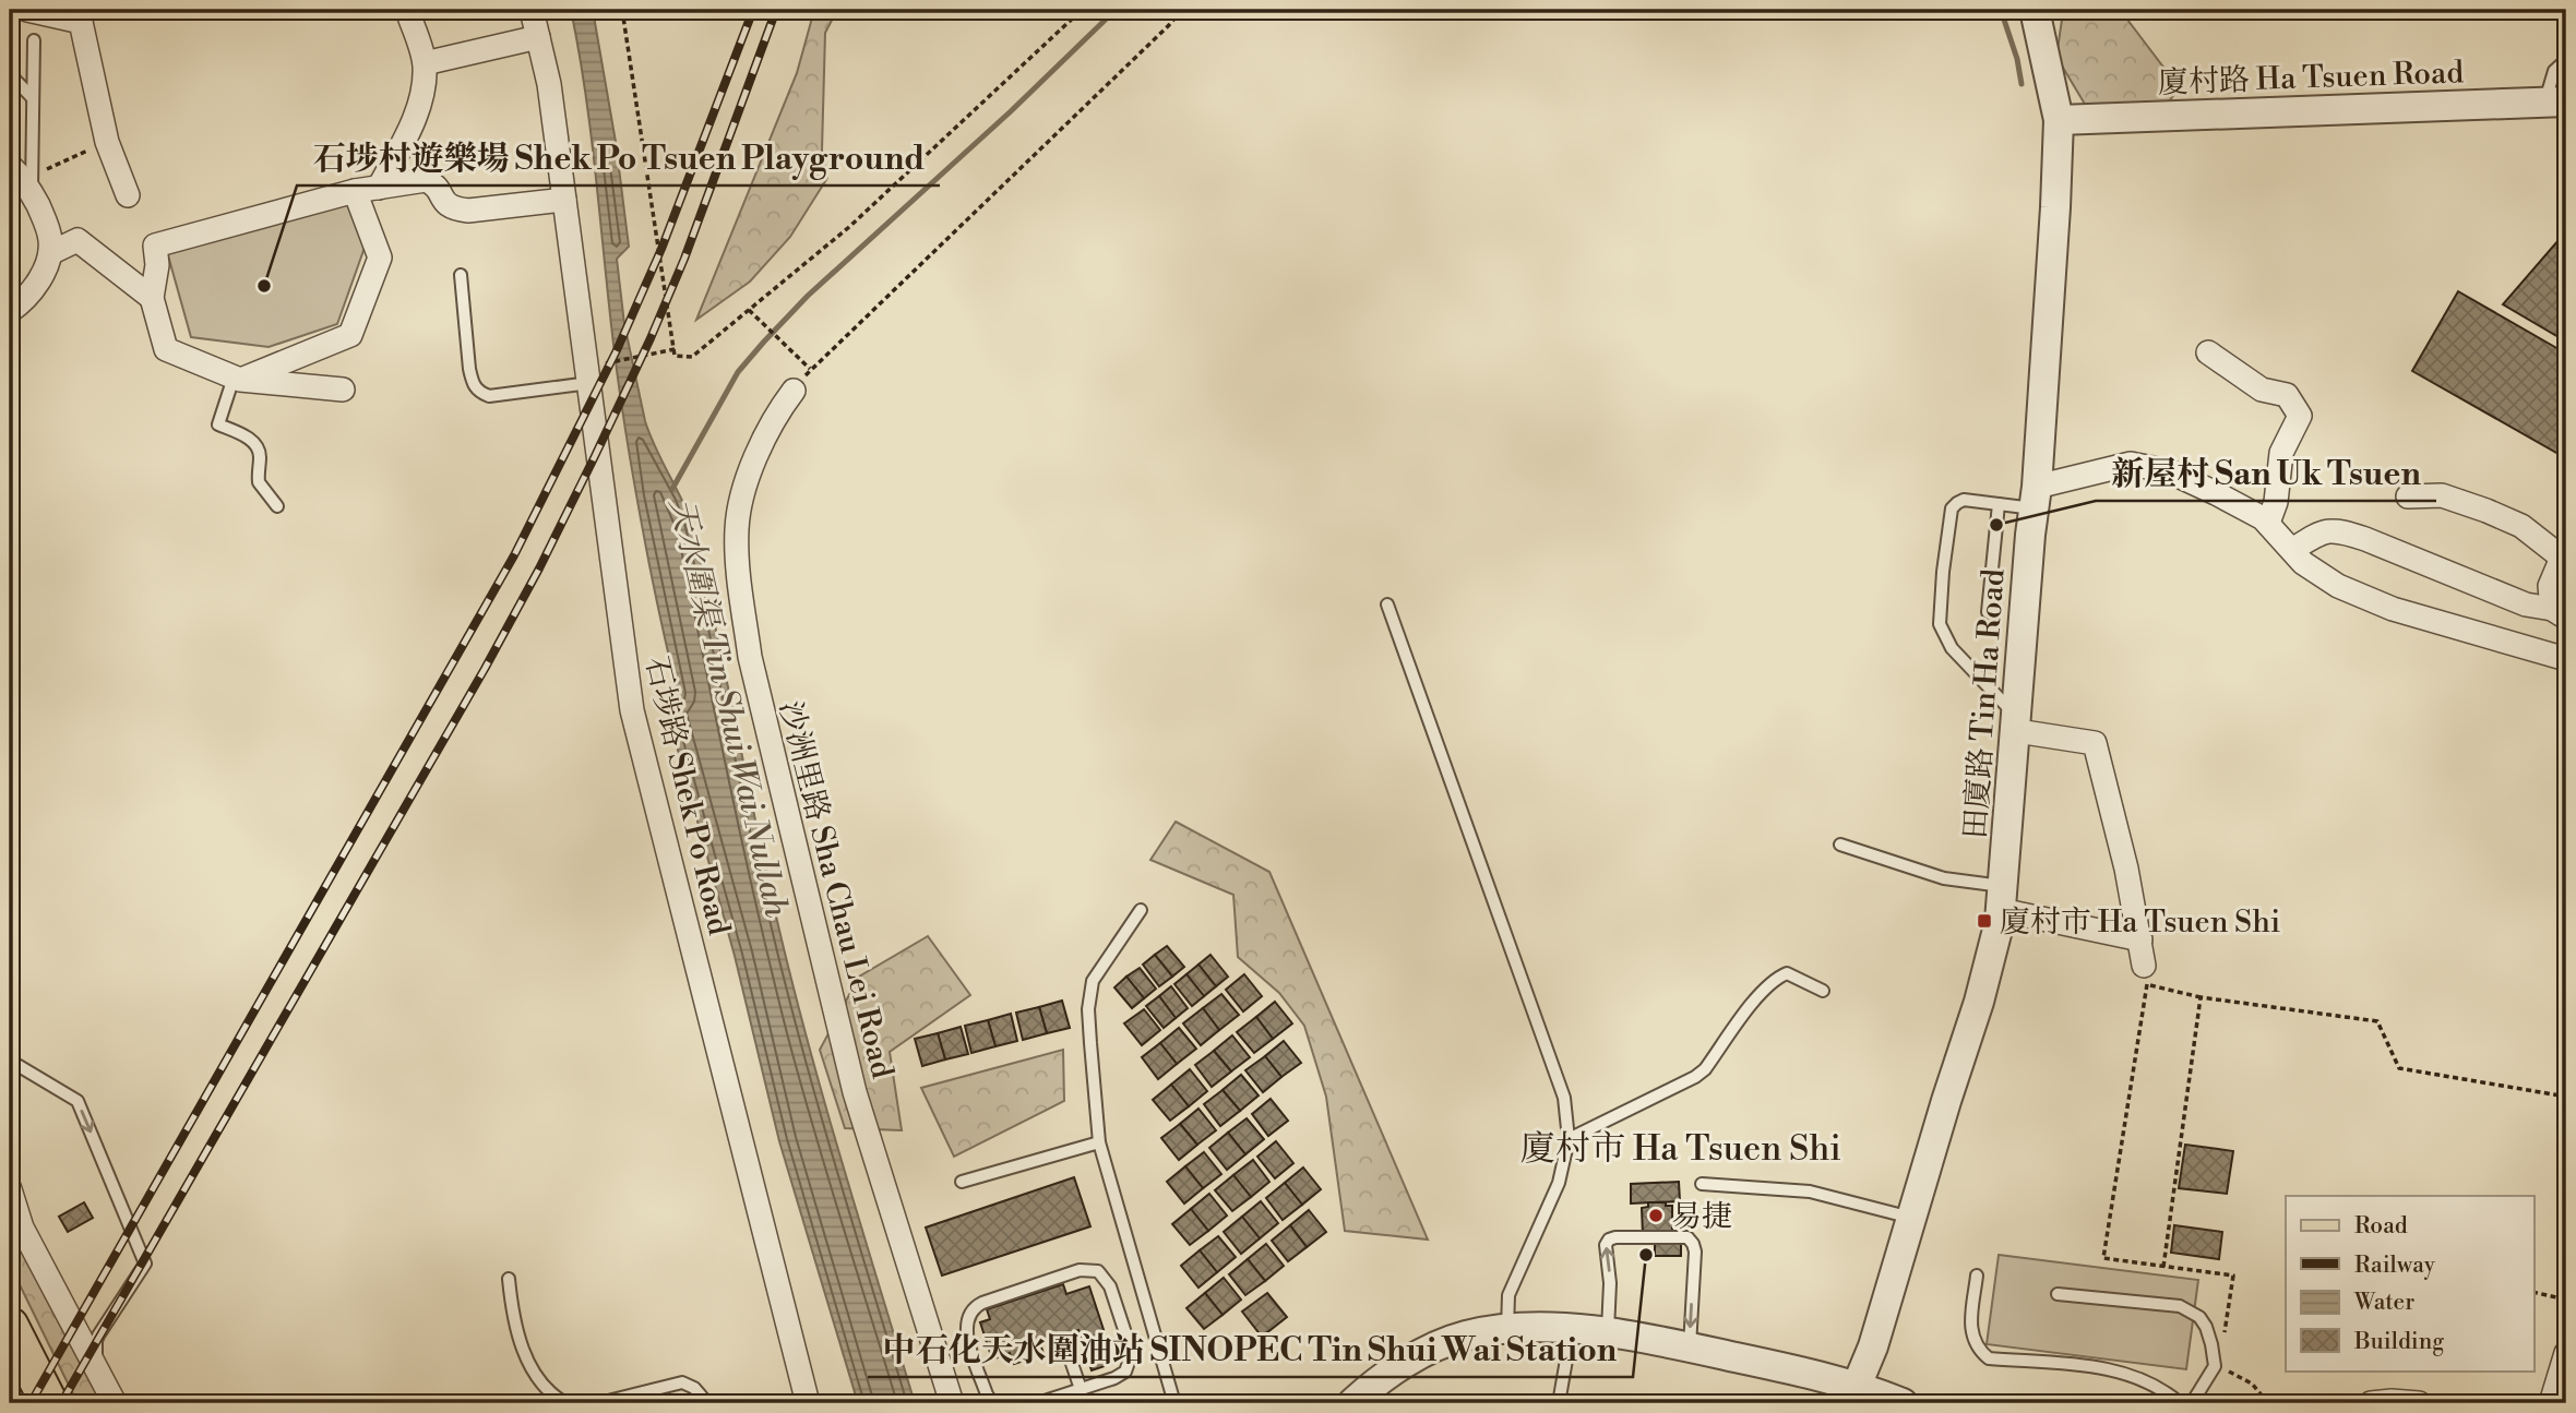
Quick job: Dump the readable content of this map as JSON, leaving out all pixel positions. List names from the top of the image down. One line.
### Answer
{"streets":{"street":["廈村路 Ha Tsuen Road","田廈路 Tin Ha Road","石埗路 Shek Po Road","沙洲里路 Sha Chau Lei Road"]},"crossings":[["廈村路 Ha Tsuen Road","田廈路 Tin Ha Road"]],"districts":["廈村市 Ha Tsuen Shi"],"water":["天水圍渠 Tin Shui Wai Nullah"],"places":{"other":["石埗村遊樂場 Shek Po Tsuen Playground","新屋村 San Uk Tsuen","易捷","中石化天水圍油站 SINOPEC Tin Shui Wai Station"],"transit":["廈村市 Ha Tsuen Shi"]},"legend":["Road","Railway","Water","Building"]}
